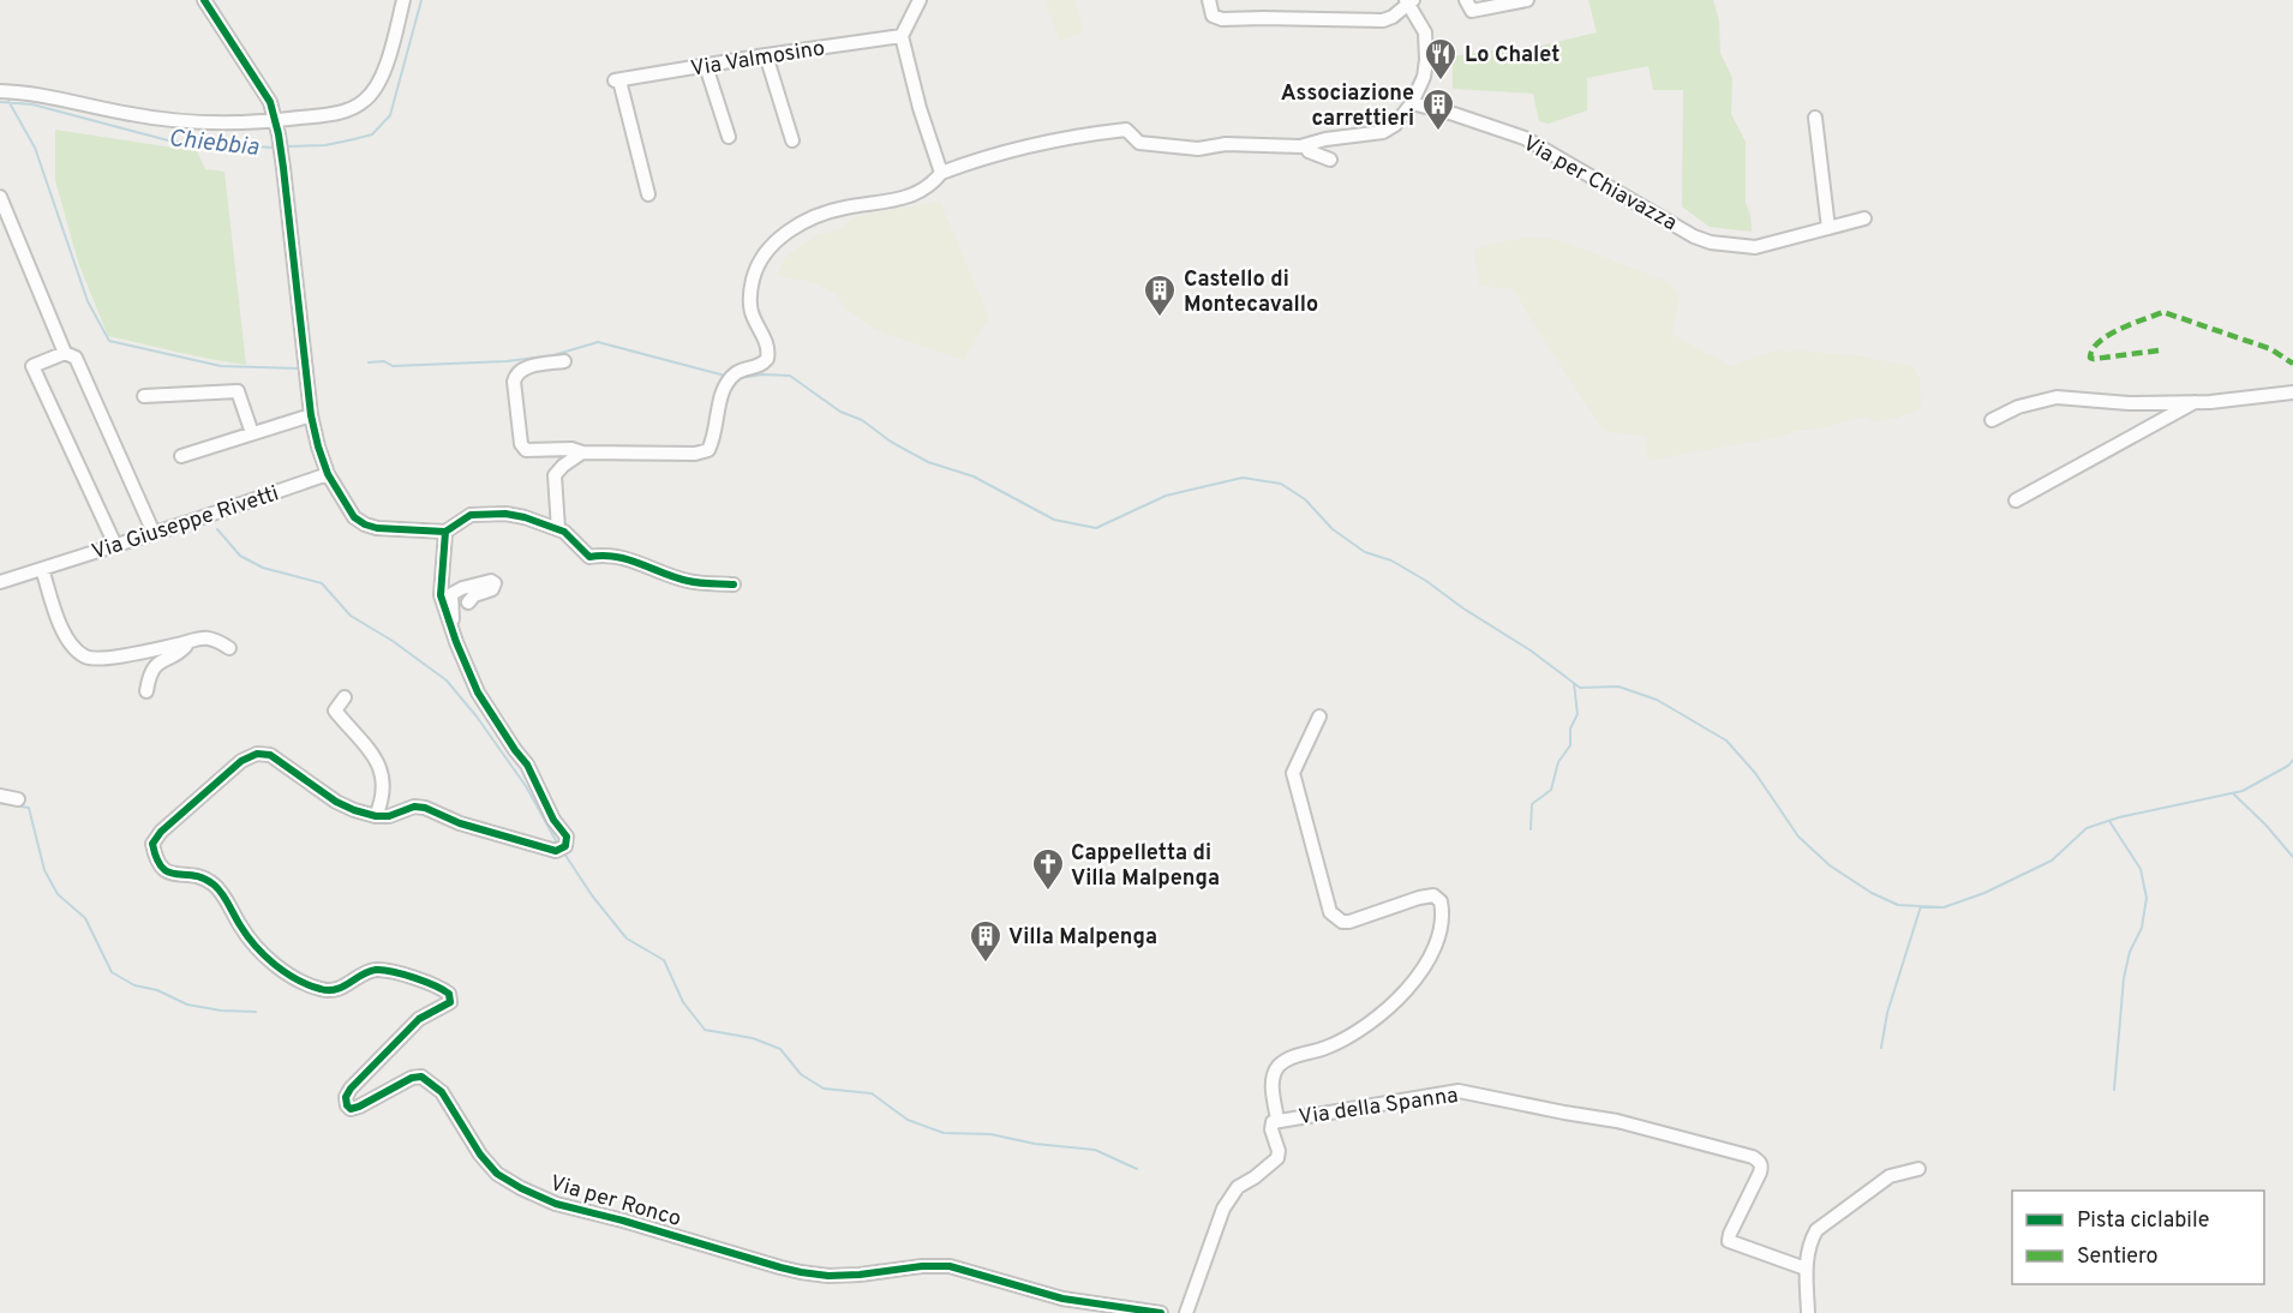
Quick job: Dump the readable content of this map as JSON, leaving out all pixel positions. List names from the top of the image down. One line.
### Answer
{"streets":{"street":["Via Valmosino","Via per Chiavazza","Via Giuseppe Rivetti","Via della Spanna","Via per Ronco"]},"water":["Chiebbia"],"places":{"restaurant":["Lo Chalet"],"building":["Associazione carrettieri","Castello di Montecavallo","Villa Malpenga"],"church":["Cappelletta di Villa Malpenga"]},"legend":["Pista ciclabile","Sentiero"]}
